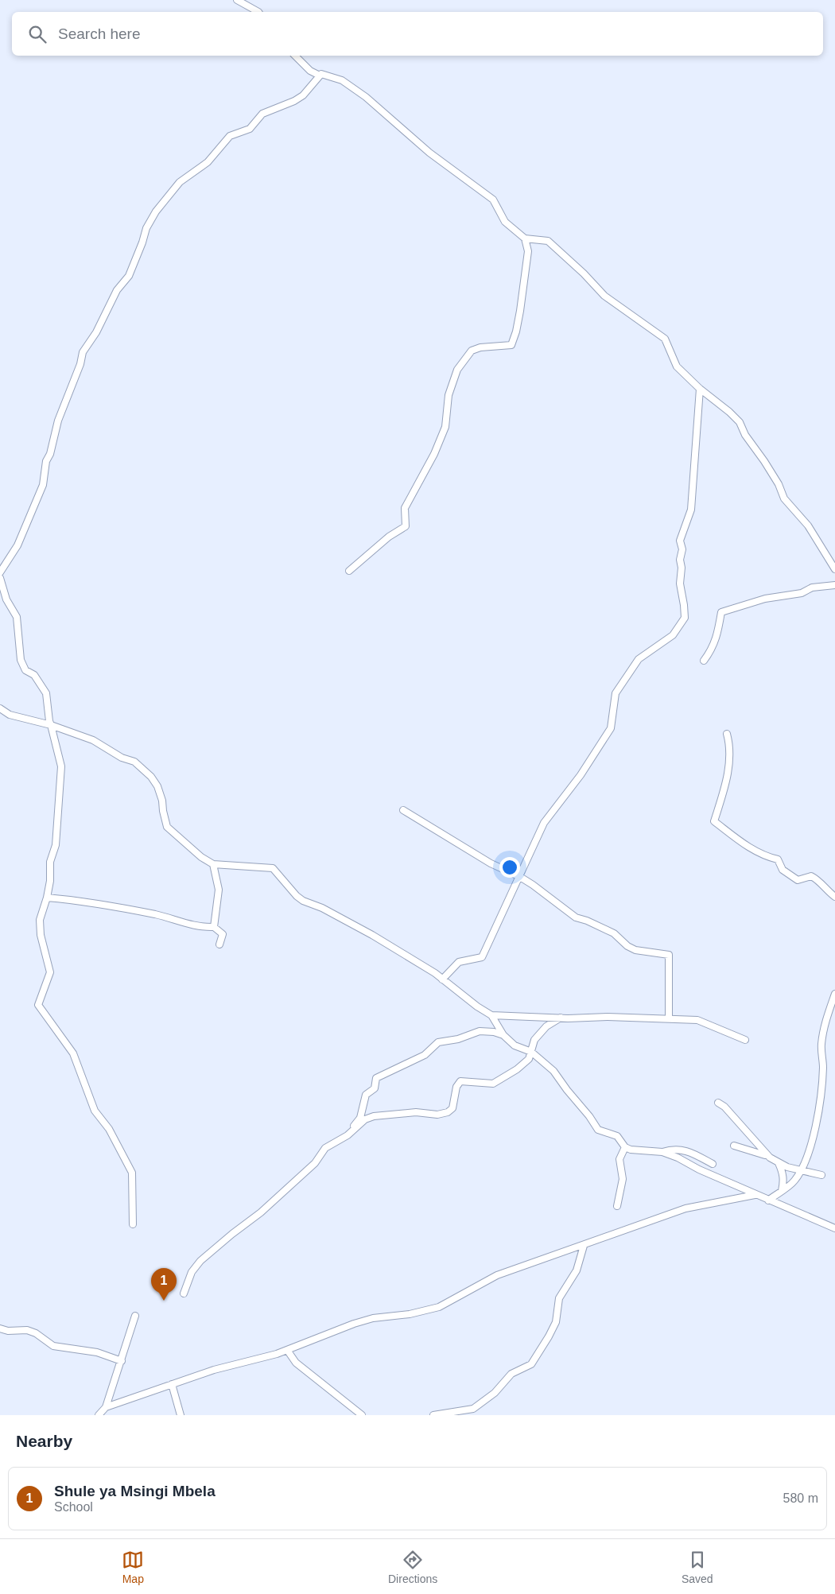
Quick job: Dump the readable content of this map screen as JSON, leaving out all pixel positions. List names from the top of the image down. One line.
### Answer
{"page":{"search":"Search here","pins":"1","heading":"Nearby","list":[{"mark":"1","name":"Shule ya Msingi Mbela","note":"School","value":"580 m"}],"nav":["Map","Directions","Saved"]}}
